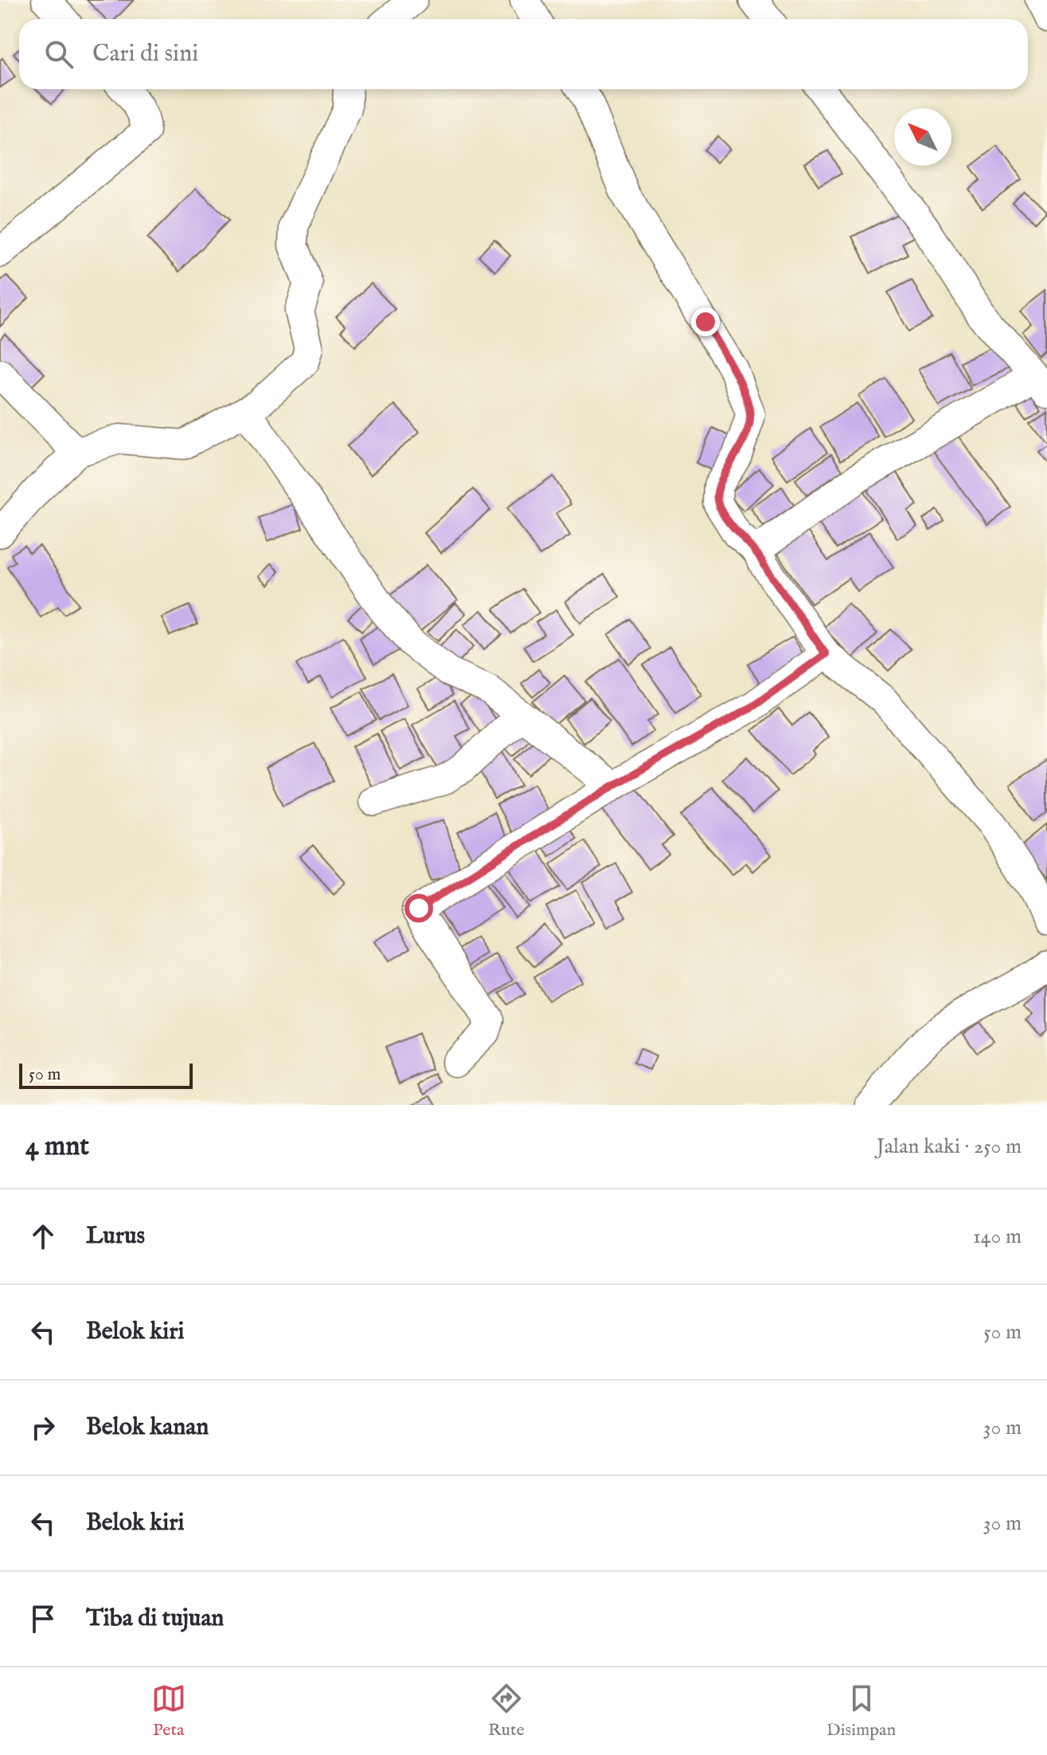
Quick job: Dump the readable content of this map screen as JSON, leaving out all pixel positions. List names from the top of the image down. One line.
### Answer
{"scale_bar":"50 m","north":"top left","page":{"search":"Cari di sini","scale":"50 m","heading":["4 mnt","Jalan kaki · 250 m"],"list":[["Lurus","140 m"],["Belok kiri","50 m"],["Belok kanan","30 m"],["Belok kiri","30 m"],"Tiba di tujuan"],"nav":["Peta","Rute","Disimpan"]}}
